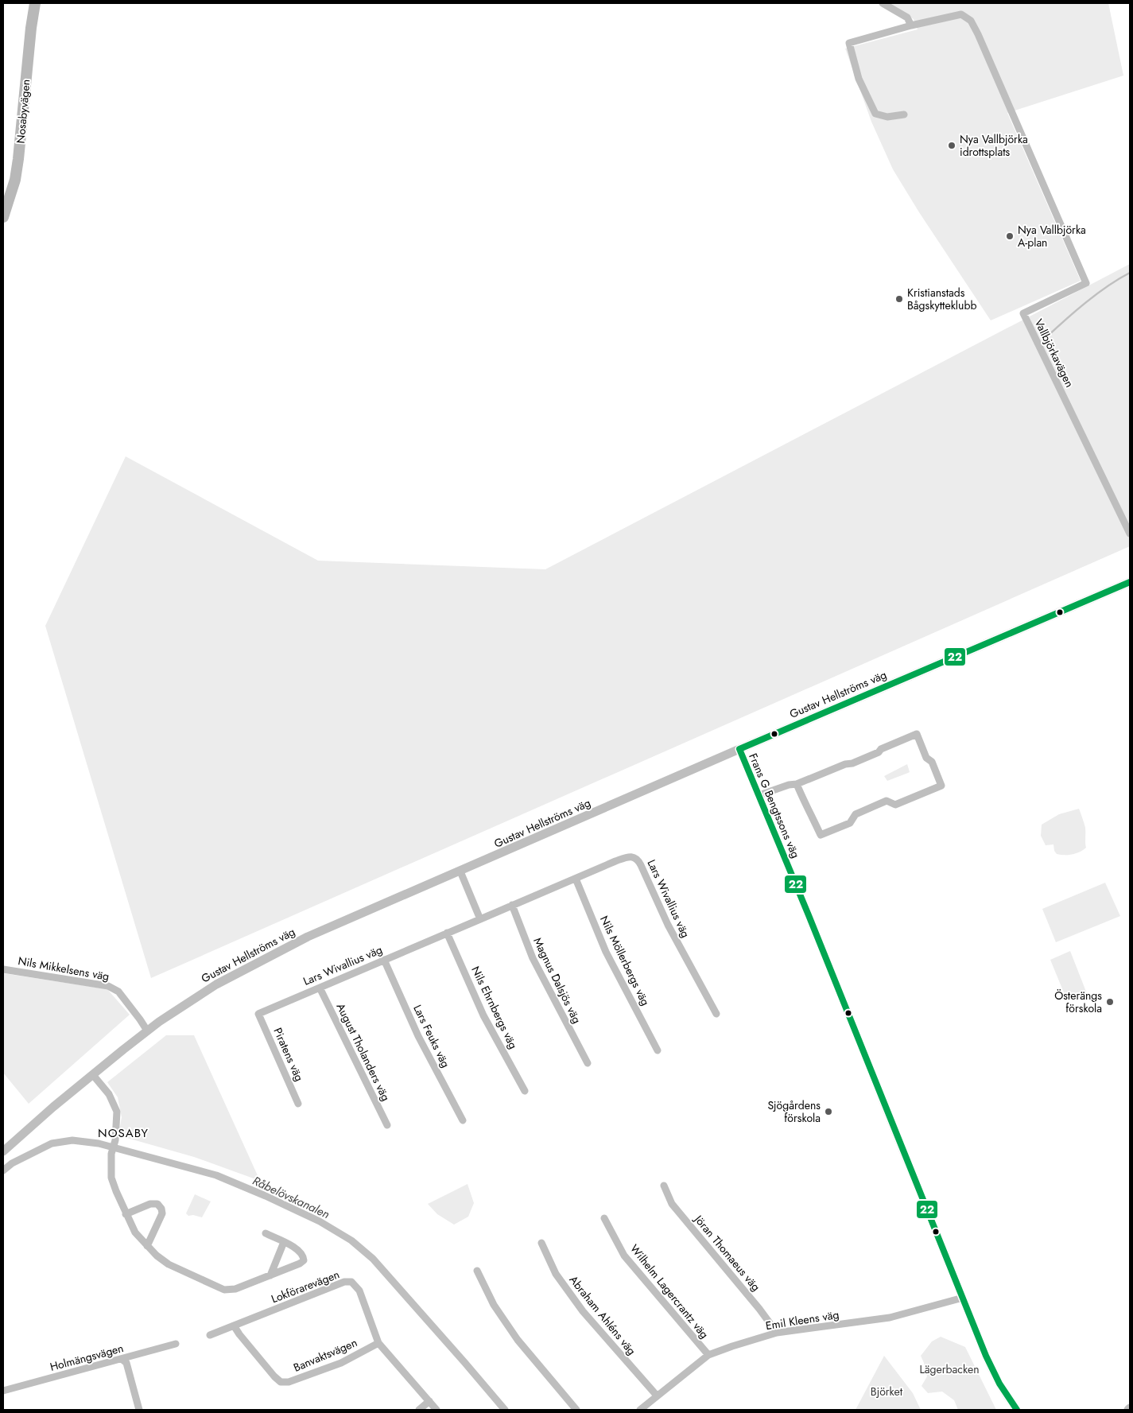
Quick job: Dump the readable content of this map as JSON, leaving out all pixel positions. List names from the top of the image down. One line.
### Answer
{"streets":{"main road":["Nosabyvägen"],"street":["Vallbjörkavägen","Gustav Hellströms väg","Frans G Bengtssons väg","Lars Wivallius väg","Nils Möllerbergs väg","Nils Mikkelsens väg","Magnus Dalsjös väg","Nils Ehrnbergs väg","Lars Feuks väg","August Tholanders väg","Piratens väg","Jöran Thomaeus väg","Lokförarevägen","Wilhelm Lagercrantz väg","Abraham Ahléns väg","Emil Kleens väg","Banvaktsvägen","Holmängsvägen"]},"crossings":[["Gustav Hellströms väg","Frans G Bengtssons väg"],["Gustav Hellströms väg","Nils Mikkelsens väg"],["Lars Wivallius väg","Nils Möllerbergs väg"],["Lars Wivallius väg","Magnus Dalsjös väg"],["Lars Wivallius väg","Nils Ehrnbergs väg"],["Lars Wivallius väg","Lars Feuks väg"],["Lars Wivallius väg","August Tholanders väg"],["Lars Wivallius väg","Piratens väg"],["Jöran Thomaeus väg","Emil Kleens väg"],["Lokförarevägen","Banvaktsvägen"],["Wilhelm Lagercrantz väg","Emil Kleens väg"],["Abraham Ahléns väg","Emil Kleens väg"]],"districts":["NOSABY"],"water":["Råbelövskanalen"],"parks":["Lägerbacken","Björket"],"places":["Nya Vallbjörka idrottsplats","Nya Vallbjörka A-plan","Kristianstads Bågskytteklubb","Österängs förskola","Sjögårdens förskola"],"lines":["transit line 22"]}
